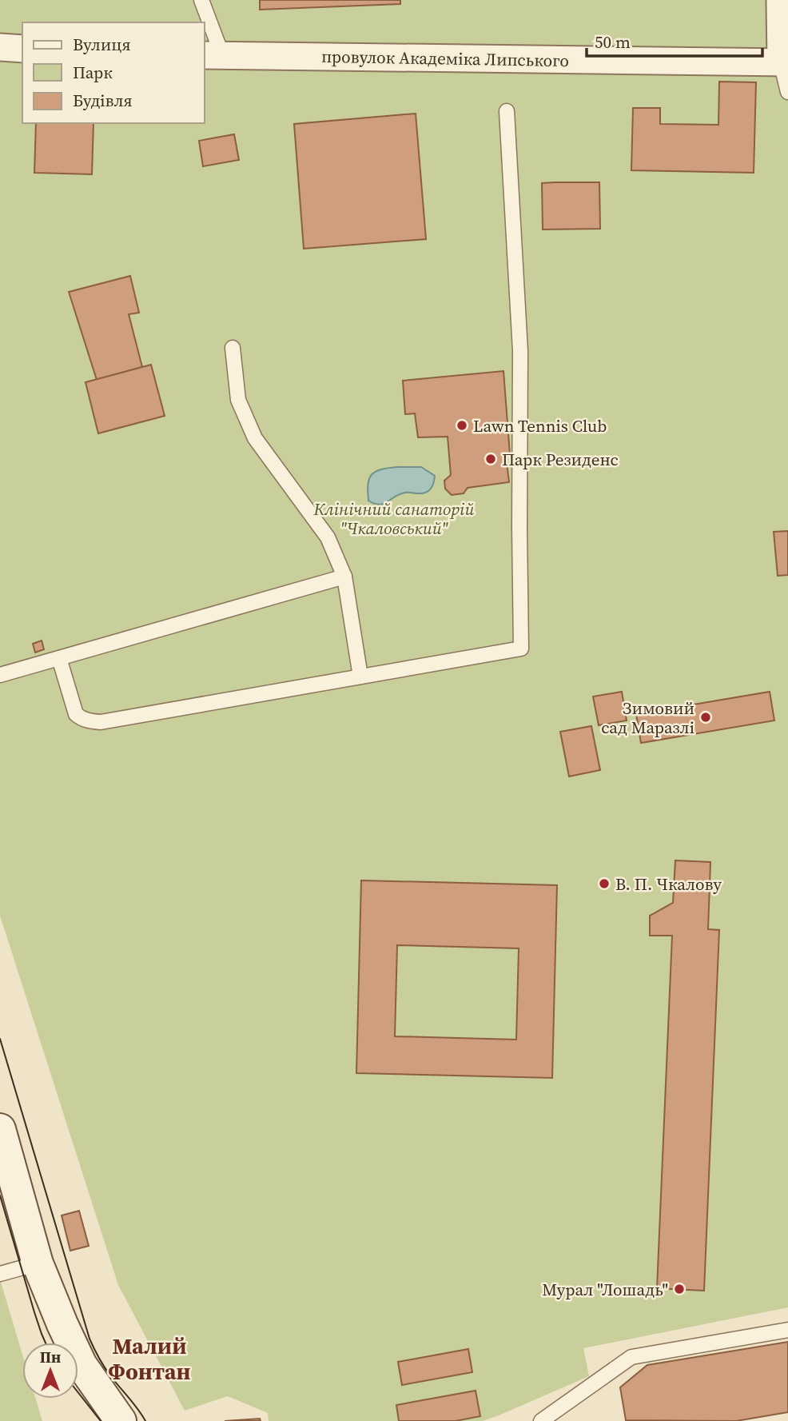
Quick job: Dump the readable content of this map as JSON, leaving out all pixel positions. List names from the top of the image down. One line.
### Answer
{"streets":{"street":["провулок Академіка Липського"]},"districts":["Малий Фонтан"],"parks":["Клінічний санаторій \"Чкаловський\""],"places":["Lawn Tennis Club","Парк Резиденс","Зимовий сад Маразлі","В. П. Чкалову","Мурал \"Лошадь\""],"legend":["Вулиця","Парк","Будівля"],"scale_bar":"50 m","north":"top"}
